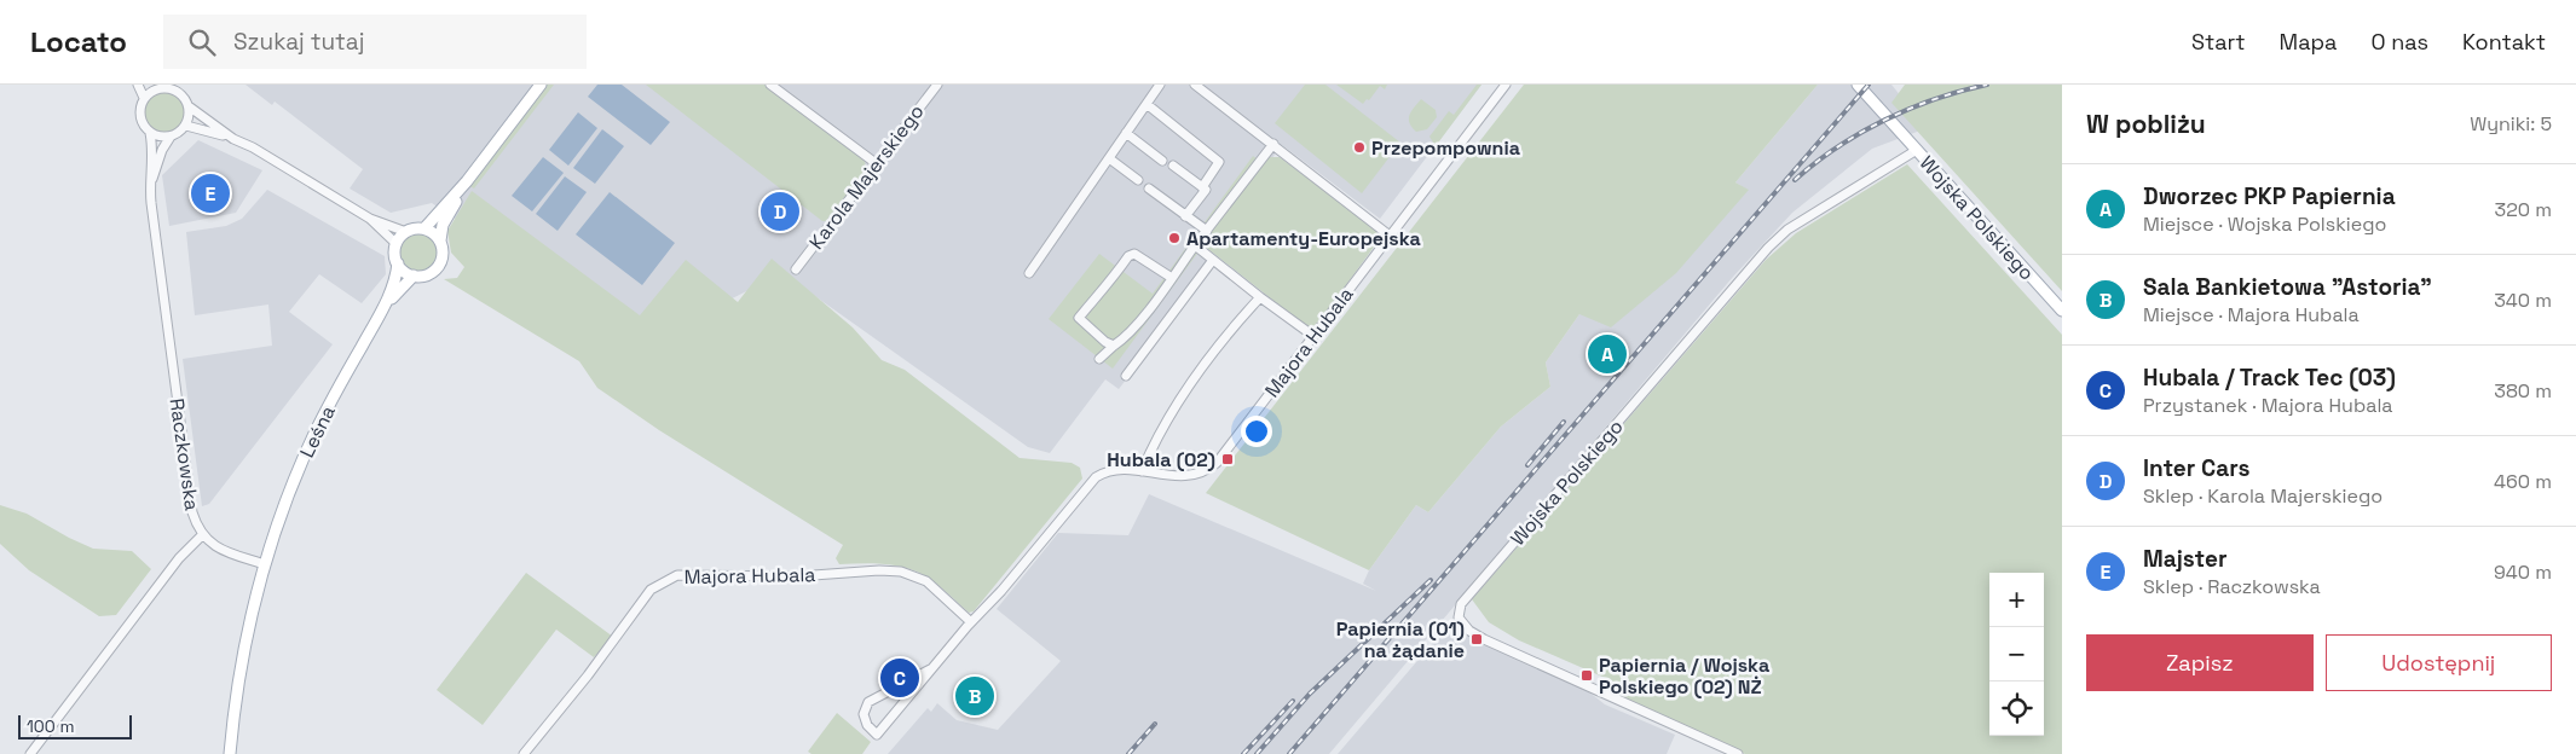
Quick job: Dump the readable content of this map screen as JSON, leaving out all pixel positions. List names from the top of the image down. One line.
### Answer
{"streets":{"main road":["Wojska Polskiego","Leśna"],"street":["Karola Majerskiego","Majora Hubala","Raczkowska"]},"crossings":[["Leśna","Raczkowska"]],"places":{"other":["Przepompownia","Apartamenty-Europejska"],"transit":["Hubala (02)","Papiernia (01) na żądanie","Papiernia / Wojska Polskiego (02) NŻ"]},"scale_bar":"100 m","page":{"header":"Locato","search":"Szukaj tutaj","nav":["Start","Mapa","O nas","Kontakt"],"heading":["W pobliżu","Wyniki: 5"],"list":[{"mark":"A","name":"Dworzec PKP Papiernia","note":"Miejsce · Wojska Polskiego","value":"320 m"},{"mark":"B","name":"Sala Bankietowa \"Astoria\"","note":"Miejsce · Majora Hubala","value":"340 m"},{"mark":"C","name":"Hubala / Track Tec (03)","note":"Przystanek · Majora Hubala","value":"380 m"},{"mark":"D","name":"Inter Cars","note":"Sklep · Karola Majerskiego","value":"460 m"},{"mark":"E","name":"Majster","note":"Sklep · Raczkowska","value":"940 m"}],"pins":["E","D","A","C","B"],"map_buttons":["+","−"],"buttons":["Zapisz","Udostępnij"],"scale":"100 m"}}
